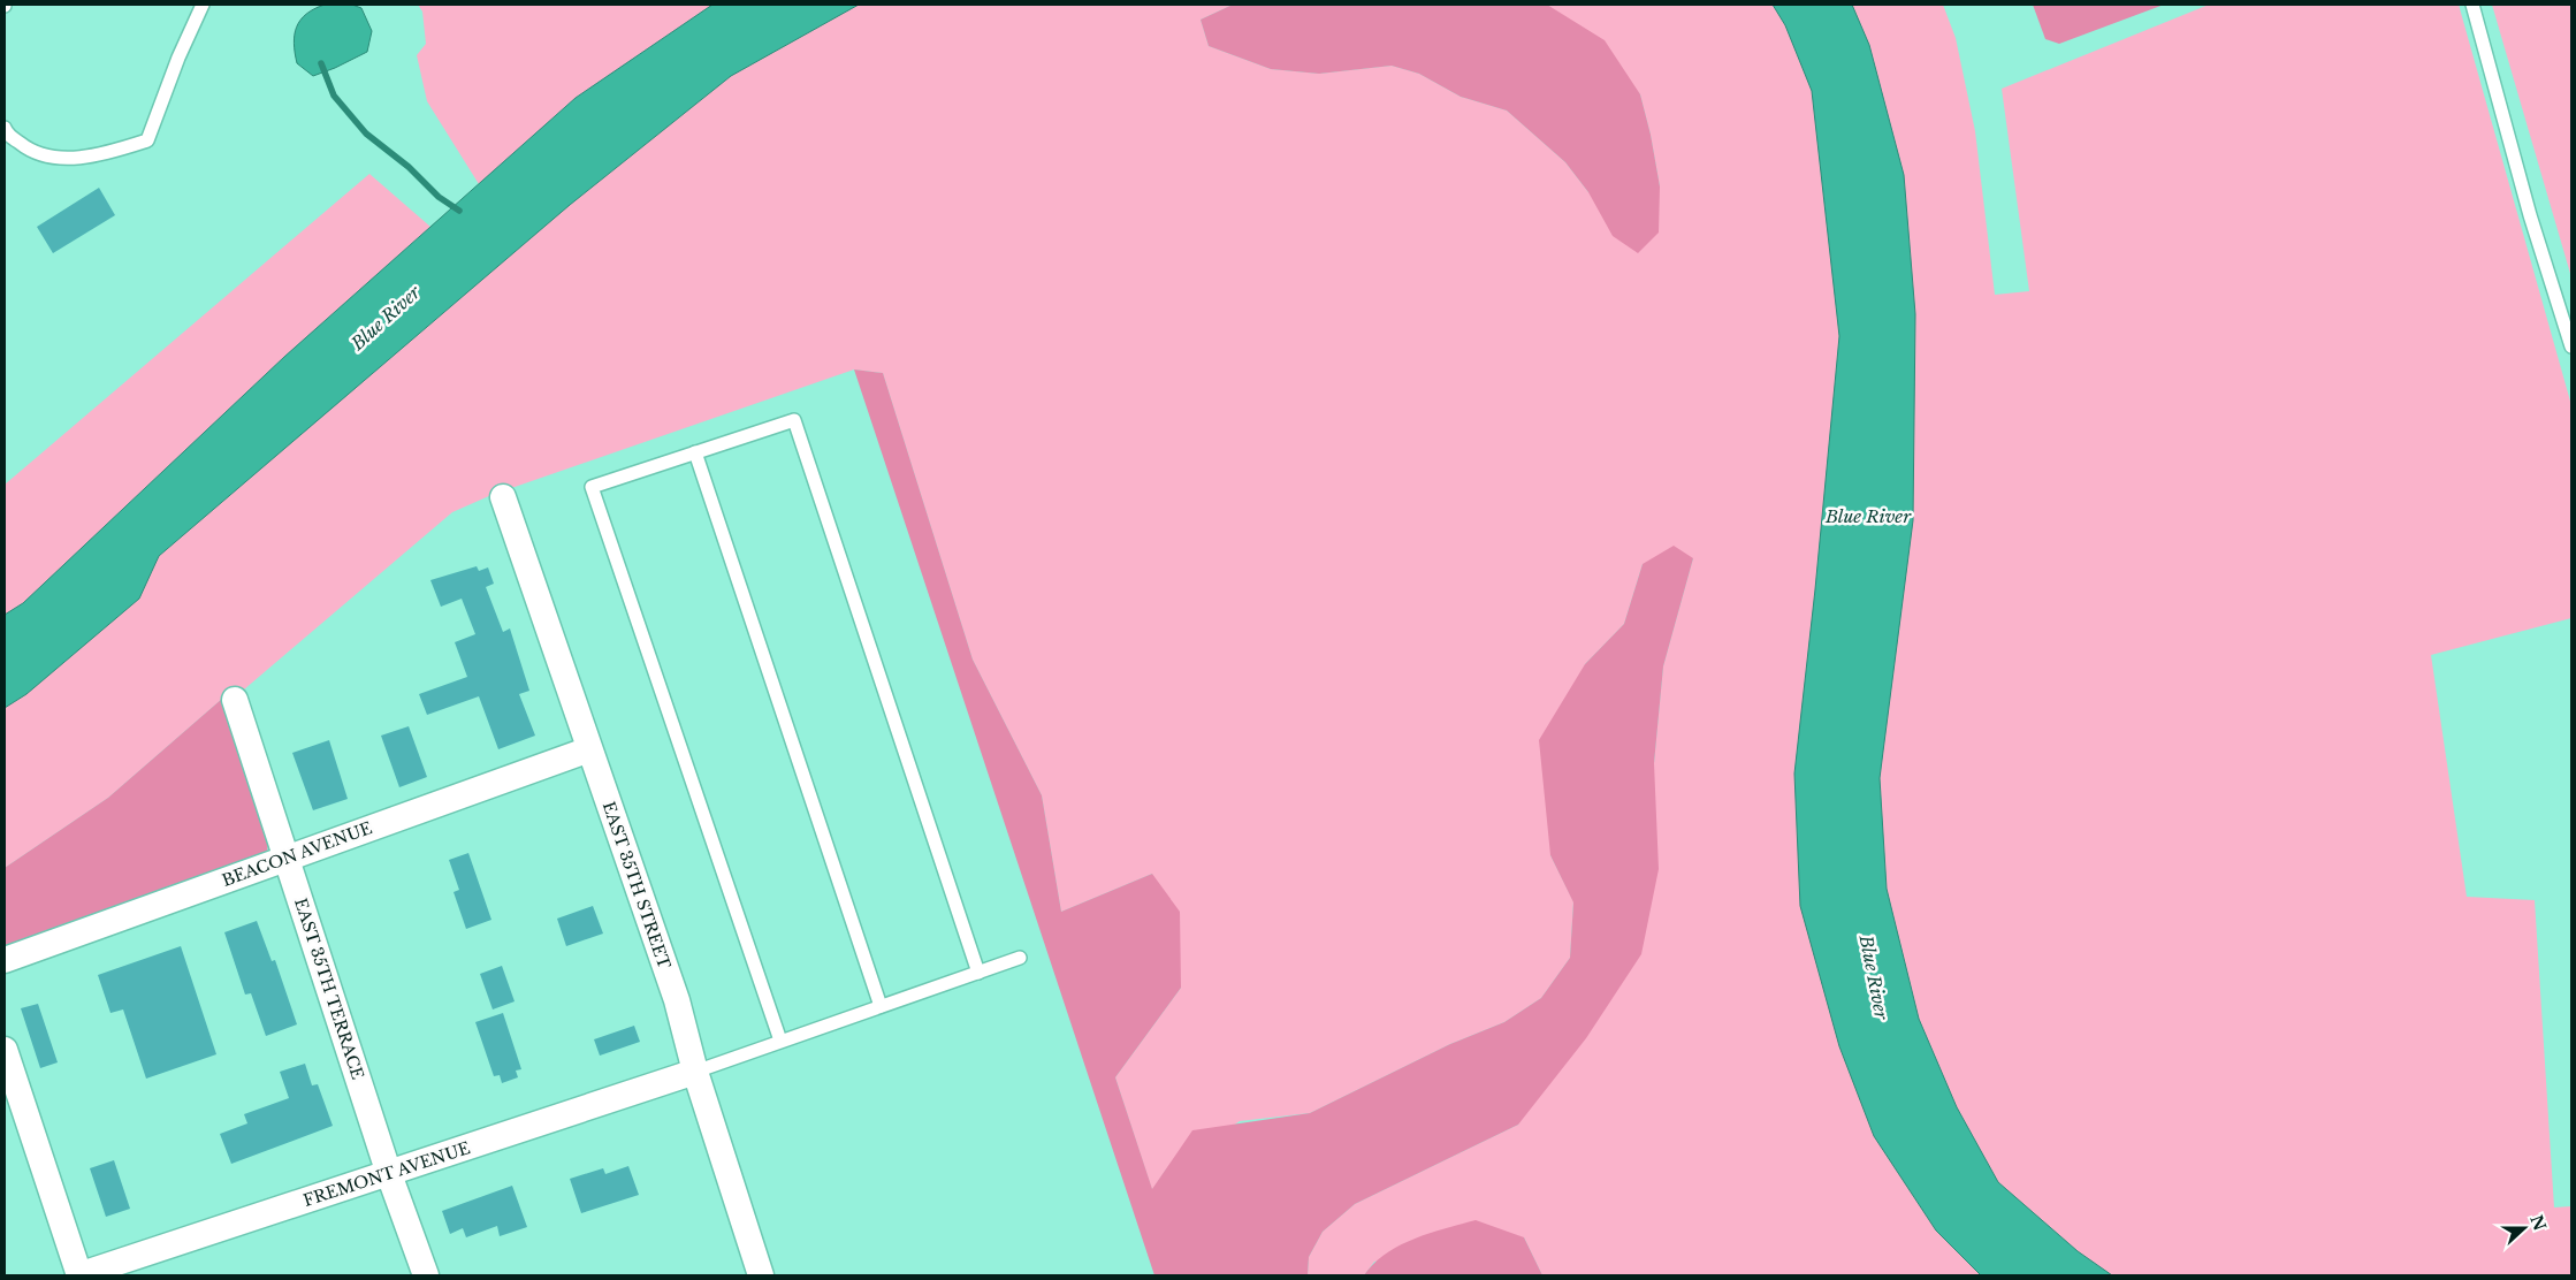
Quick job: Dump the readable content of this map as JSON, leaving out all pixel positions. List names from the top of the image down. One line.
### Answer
{"streets":{"street":["BEACON AVENUE","EAST 35TH STREET","EAST 35TH TERRACE","FREMONT AVENUE"]},"crossings":[["BEACON AVENUE","EAST 35TH STREET"],["BEACON AVENUE","EAST 35TH TERRACE"],["EAST 35TH STREET","FREMONT AVENUE"],["EAST 35TH TERRACE","FREMONT AVENUE"]],"water":["Blue River"],"north":"right"}
